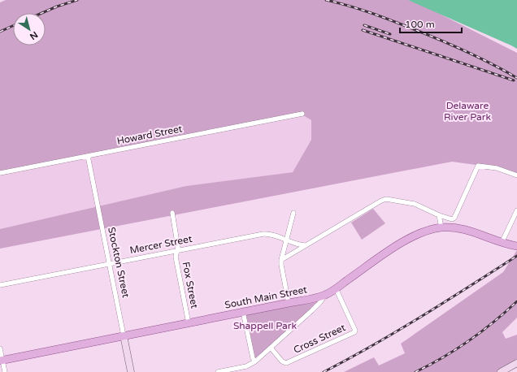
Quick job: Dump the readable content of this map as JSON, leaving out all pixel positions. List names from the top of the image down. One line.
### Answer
{"streets":{"main road":["South Main Street"],"street":["Howard Street","Mercer Street","Stockton Street","Fox Street","Cross Street"]},"crossings":[["Howard Street","Stockton Street"],["Mercer Street","Stockton Street"],["Mercer Street","Fox Street"],["Stockton Street","South Main Street"],["Fox Street","South Main Street"],["South Main Street","Cross Street"]],"parks":["Delaware River Park","Shappell Park"],"scale_bar":"100 m","north":"bottom right"}
